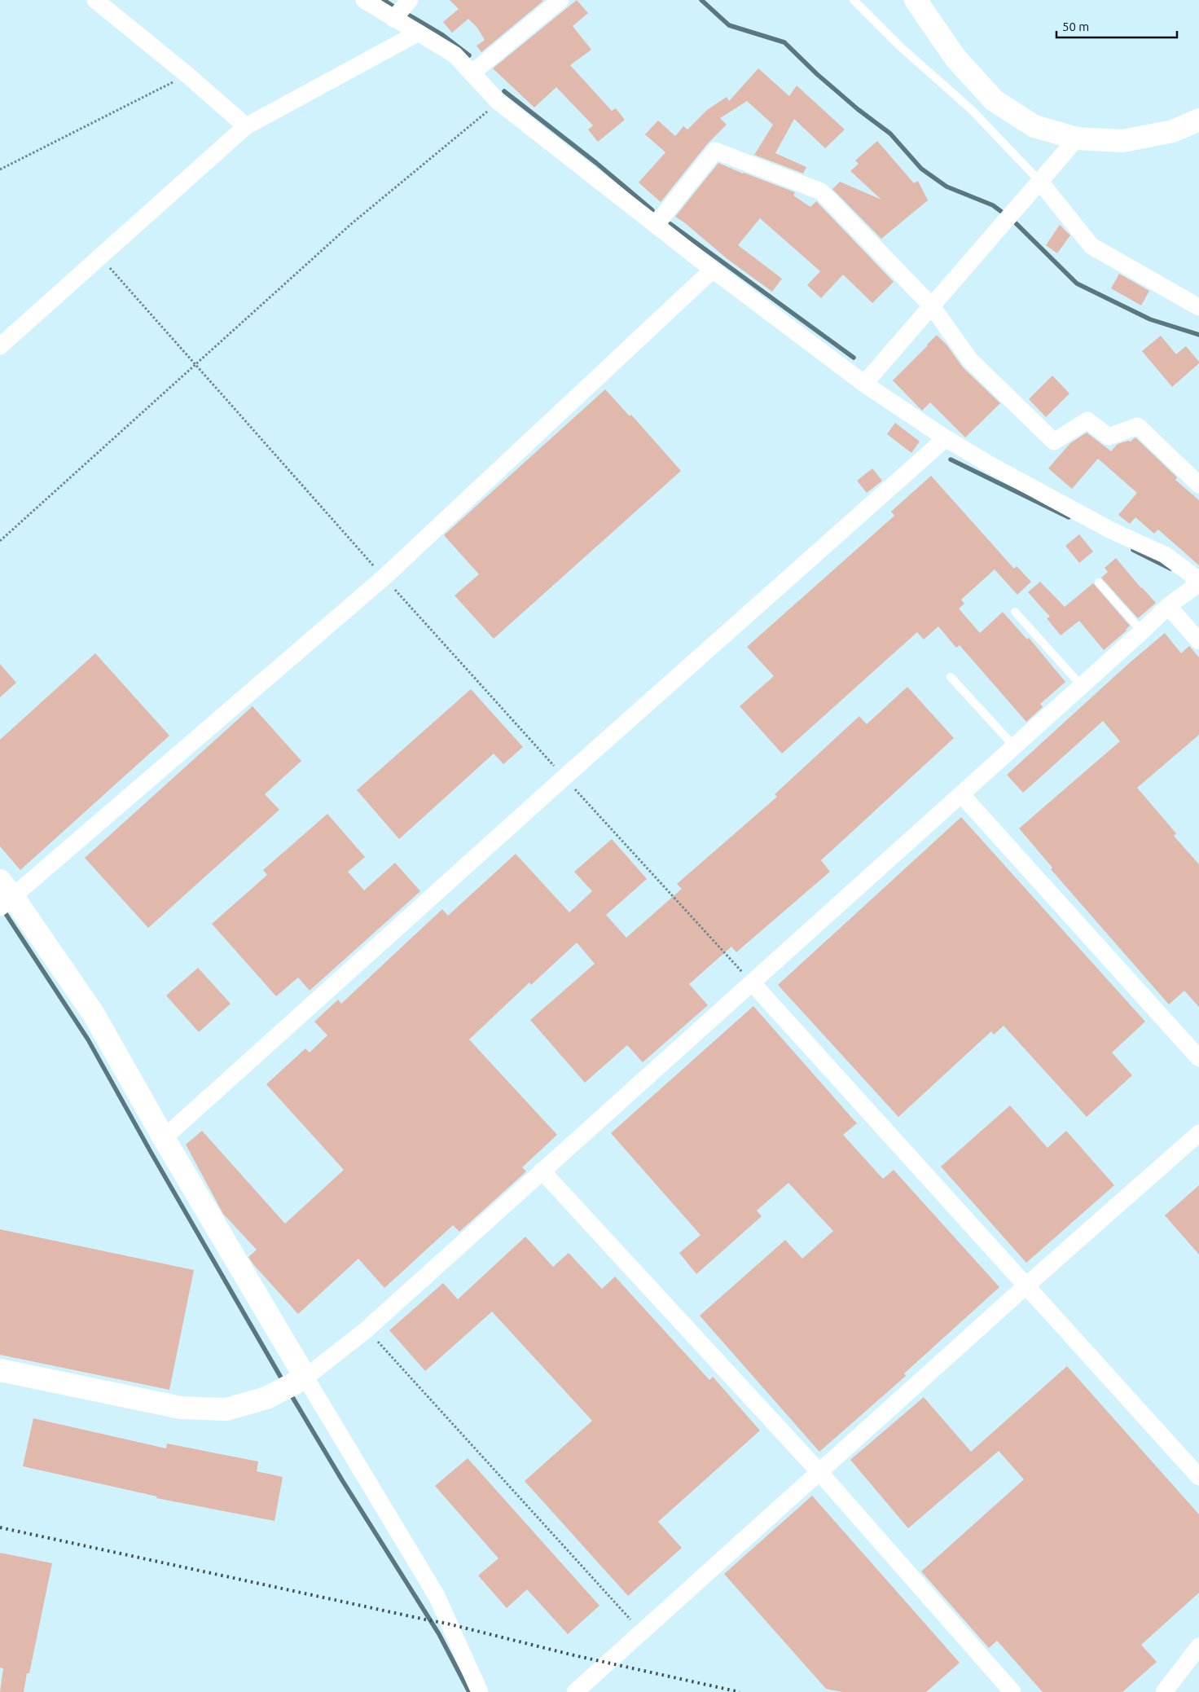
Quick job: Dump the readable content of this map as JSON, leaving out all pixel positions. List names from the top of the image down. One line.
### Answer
{"scale_bar":"50 m"}
